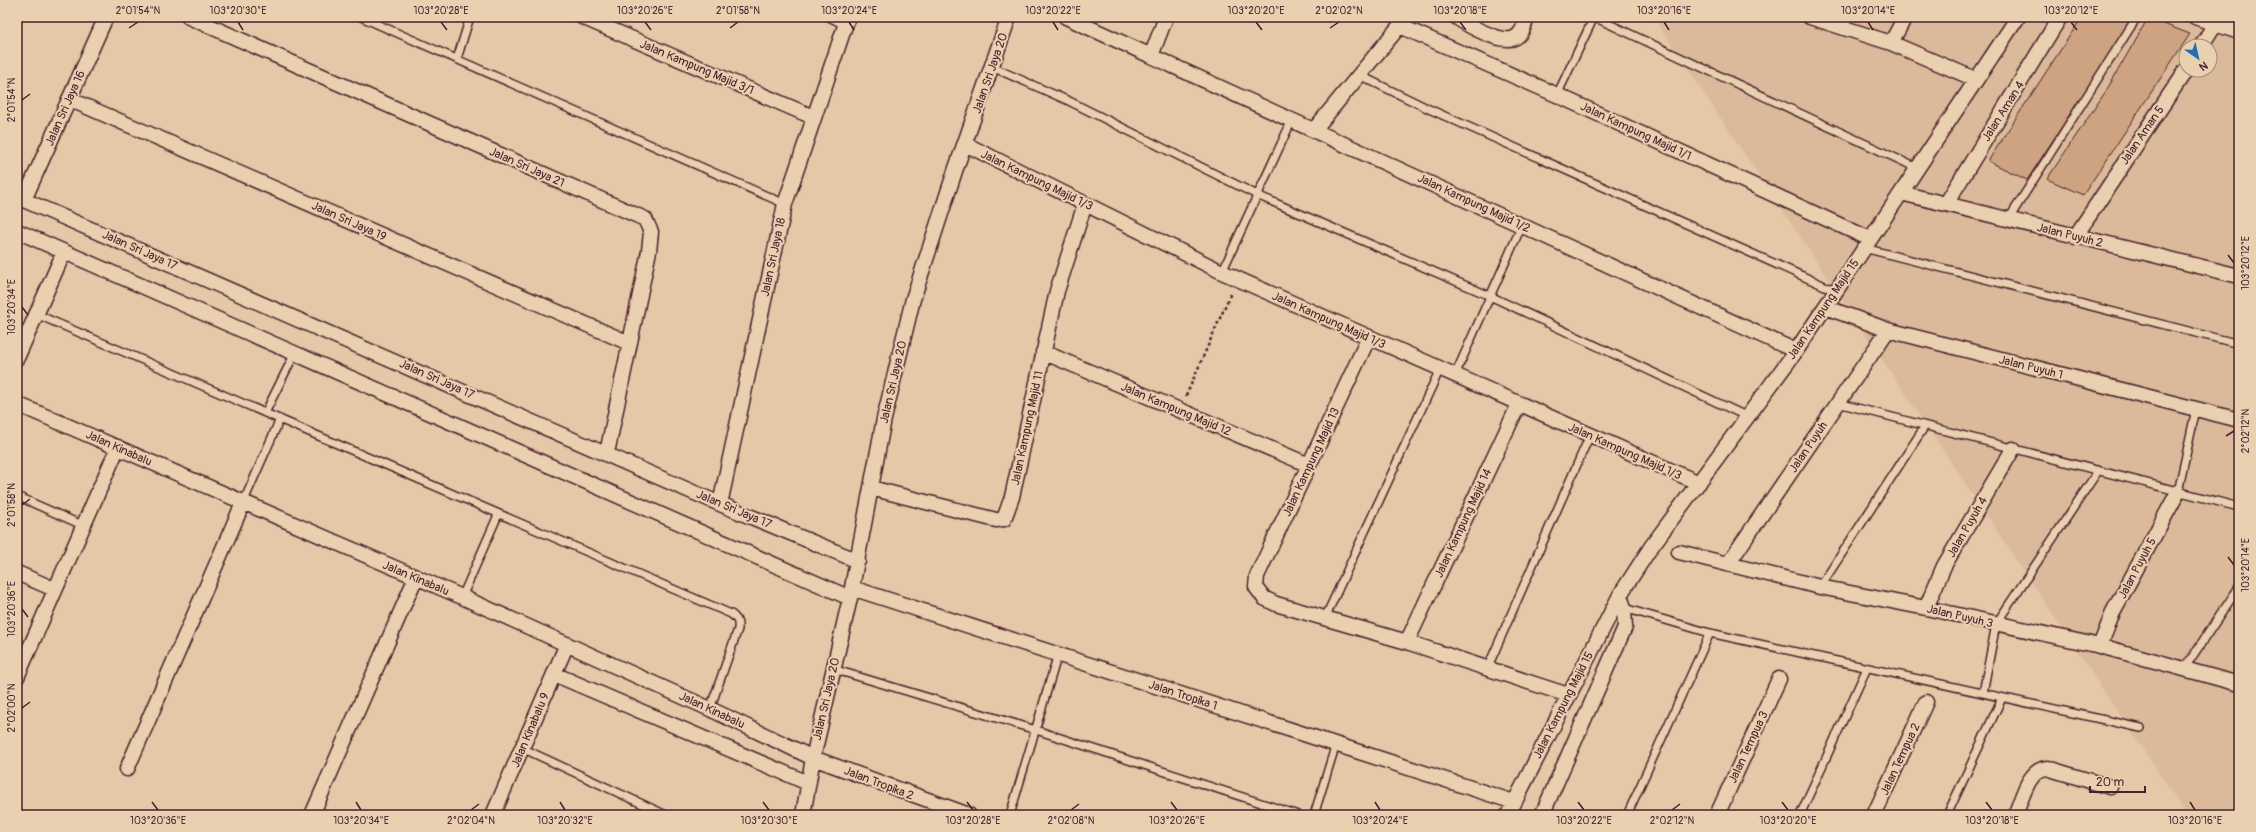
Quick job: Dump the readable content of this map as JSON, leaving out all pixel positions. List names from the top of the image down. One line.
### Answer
{"streets":{"street":["Jalan Kampung Majid 3/1","Jalan Sri Jaya 20","Jalan Sri Jaya 16","Jalan Aman 4","Jalan Kampung Majid 1/1","Jalan Aman 5","Jalan Sri Jaya 21","Jalan Kampung Majid 1/3","Jalan Kampung Majid 1/2","Jalan Sri Jaya 19","Jalan Puyuh 2","Jalan Sri Jaya 17","Jalan Sri Jaya 18","Jalan Kampung Majid 15","Jalan Puyuh 1","Jalan Kampung Majid 12","Jalan Kampung Majid 11","Jalan Puyuh","Jalan Kinabalu","Jalan Kampung Majid 13","Jalan Kampung Majid 14","Jalan Puyuh 4","Jalan Puyuh 5","Jalan Puyuh 3","Jalan Tropika 1","Jalan Kinabalu 9","Jalan Tempua 3","Jalan Tempua 2","Jalan Tropika 2"]},"crossings":[["Jalan Kampung Majid 3/1","Jalan Sri Jaya 18"],["Jalan Sri Jaya 20","Jalan Kampung Majid 1/3"],["Jalan Sri Jaya 20","Jalan Sri Jaya 17"],["Jalan Sri Jaya 20","Jalan Kampung Majid 11"],["Jalan Sri Jaya 20","Jalan Kinabalu"],["Jalan Sri Jaya 20","Jalan Tropika 1"],["Jalan Sri Jaya 20","Jalan Tropika 2"],["Jalan Sri Jaya 16","Jalan Sri Jaya 19"],["Jalan Sri Jaya 16","Jalan Sri Jaya 17"],["Jalan Aman 4","Jalan Puyuh 2"],["Jalan Kampung Majid 1/1","Jalan Kampung Majid 15"],["Jalan Aman 5","Jalan Puyuh 2"],["Jalan Sri Jaya 21","Jalan Sri Jaya 19"],["Jalan Sri Jaya 21","Jalan Sri Jaya 17"],["Jalan Kampung Majid 1/3","Jalan Kampung Majid 15"],["Jalan Kampung Majid 1/3","Jalan Kampung Majid 11"],["Jalan Kampung Majid 1/3","Jalan Kampung Majid 13"],["Jalan Kampung Majid 1/3","Jalan Kampung Majid 14"],["Jalan Kampung Majid 1/2","Jalan Kampung Majid 15"],["Jalan Puyuh 2","Jalan Kampung Majid 15"],["Jalan Sri Jaya 17","Jalan Sri Jaya 18"],["Jalan Kampung Majid 15","Jalan Puyuh 1"],["Jalan Kampung Majid 15","Jalan Tropika 1"],["Jalan Puyuh 1","Jalan Puyuh"],["Jalan Kampung Majid 12","Jalan Kampung Majid 11"],["Jalan Kampung Majid 12","Jalan Kampung Majid 13"],["Jalan Puyuh","Jalan Puyuh 3"],["Jalan Kinabalu","Jalan Kinabalu 9"],["Jalan Kinabalu","Jalan Tropika 2"],["Jalan Puyuh 4","Jalan Puyuh 3"],["Jalan Puyuh 5","Jalan Puyuh 3"]],"scale_bar":"20 m","north":"bottom right","coordinates":["2°01'54\"N","103°20'30\"E","103°20'28\"E","103°20'26\"E","2°01'58\"N","103°20'24\"E","103°20'22\"E","103°20'20\"E","2°02'02\"N","103°20'18\"E","103°20'16\"E","103°20'14\"E","103°20'12\"E","103°20'34\"E","2°02'12\"N","103°20'36\"E","2°02'00\"N","2°02'04\"N","103°20'32\"E","2°02'08\"N"]}
